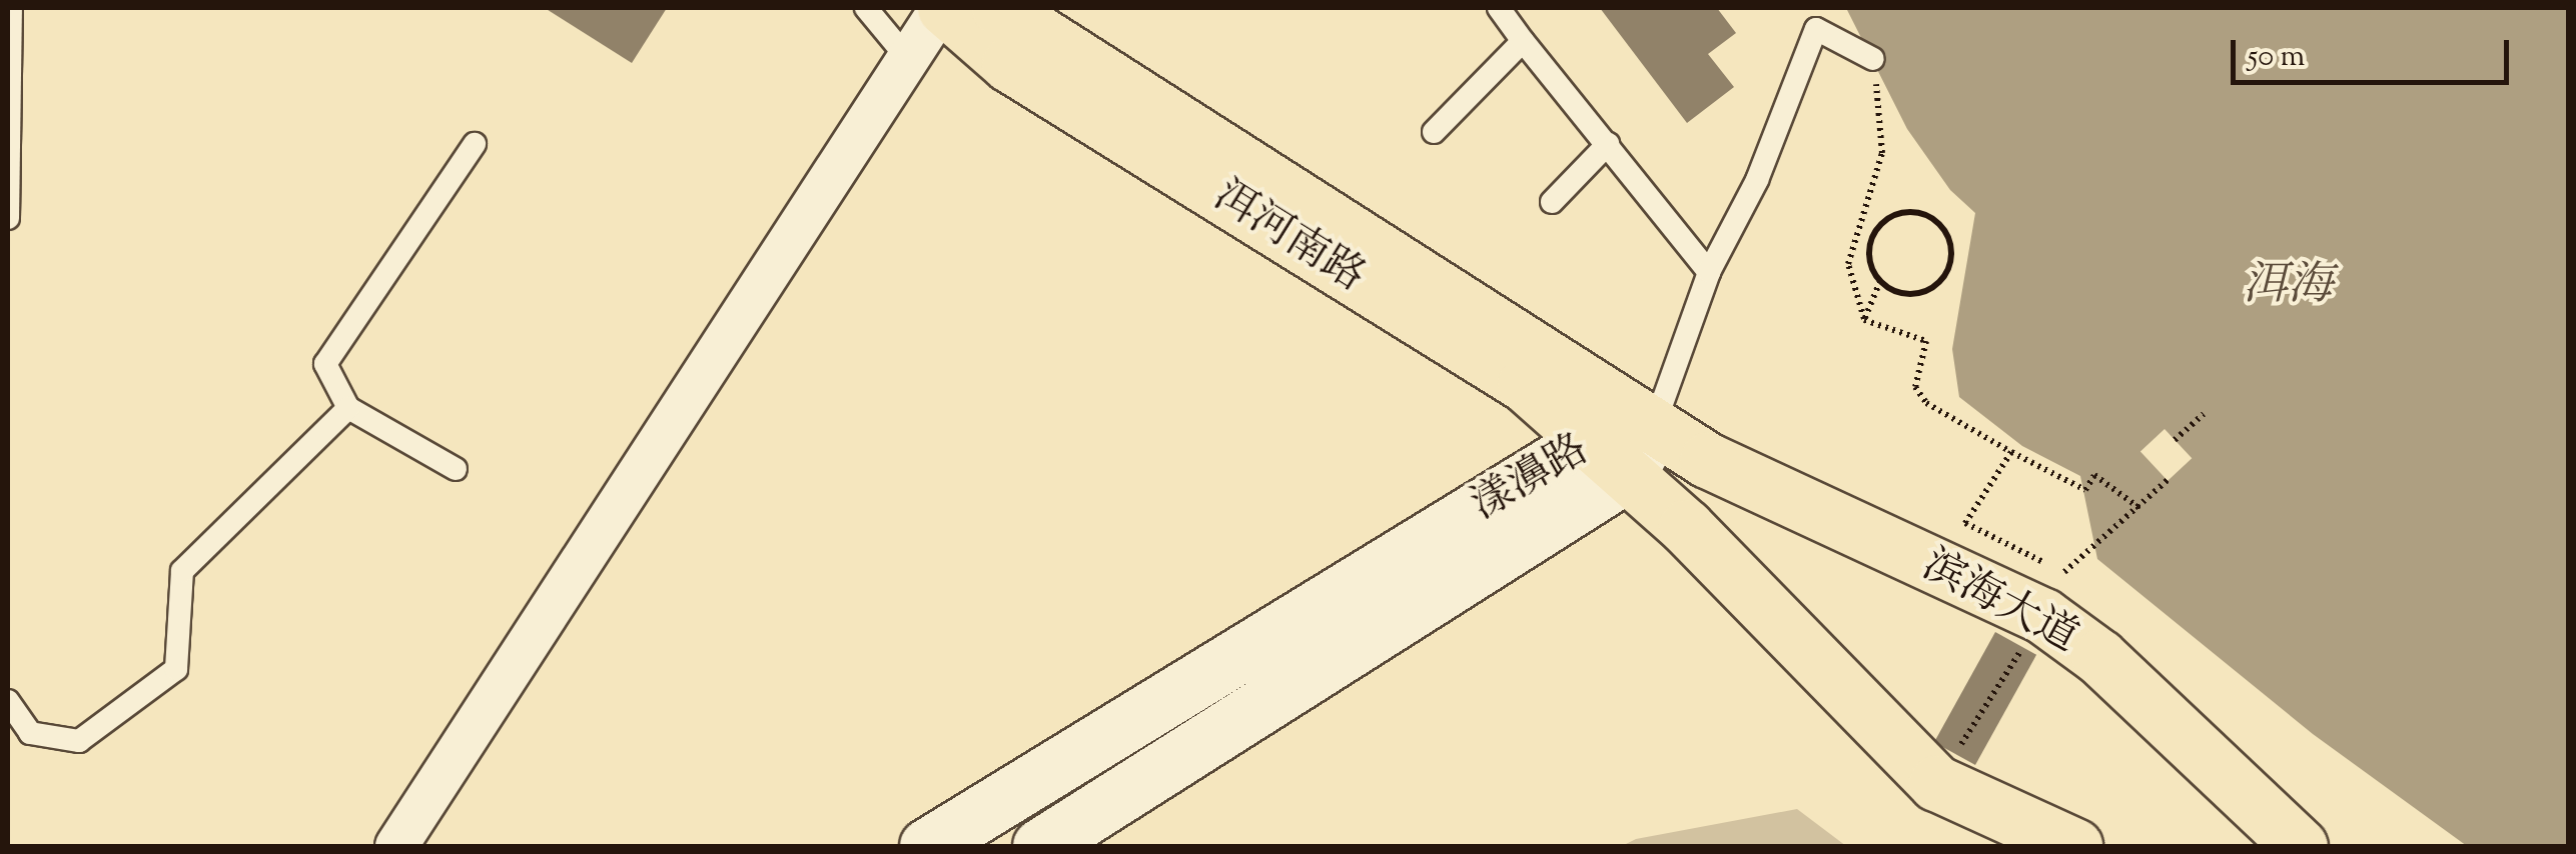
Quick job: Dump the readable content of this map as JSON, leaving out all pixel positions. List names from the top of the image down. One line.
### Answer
{"streets":{"main road":["洱河南路","漾濞路","滨海大道"]},"crossings":[["洱河南路","漾濞路"],["洱河南路","滨海大道"],["漾濞路","滨海大道"]],"water":["洱海"],"scale_bar":"50 m"}
